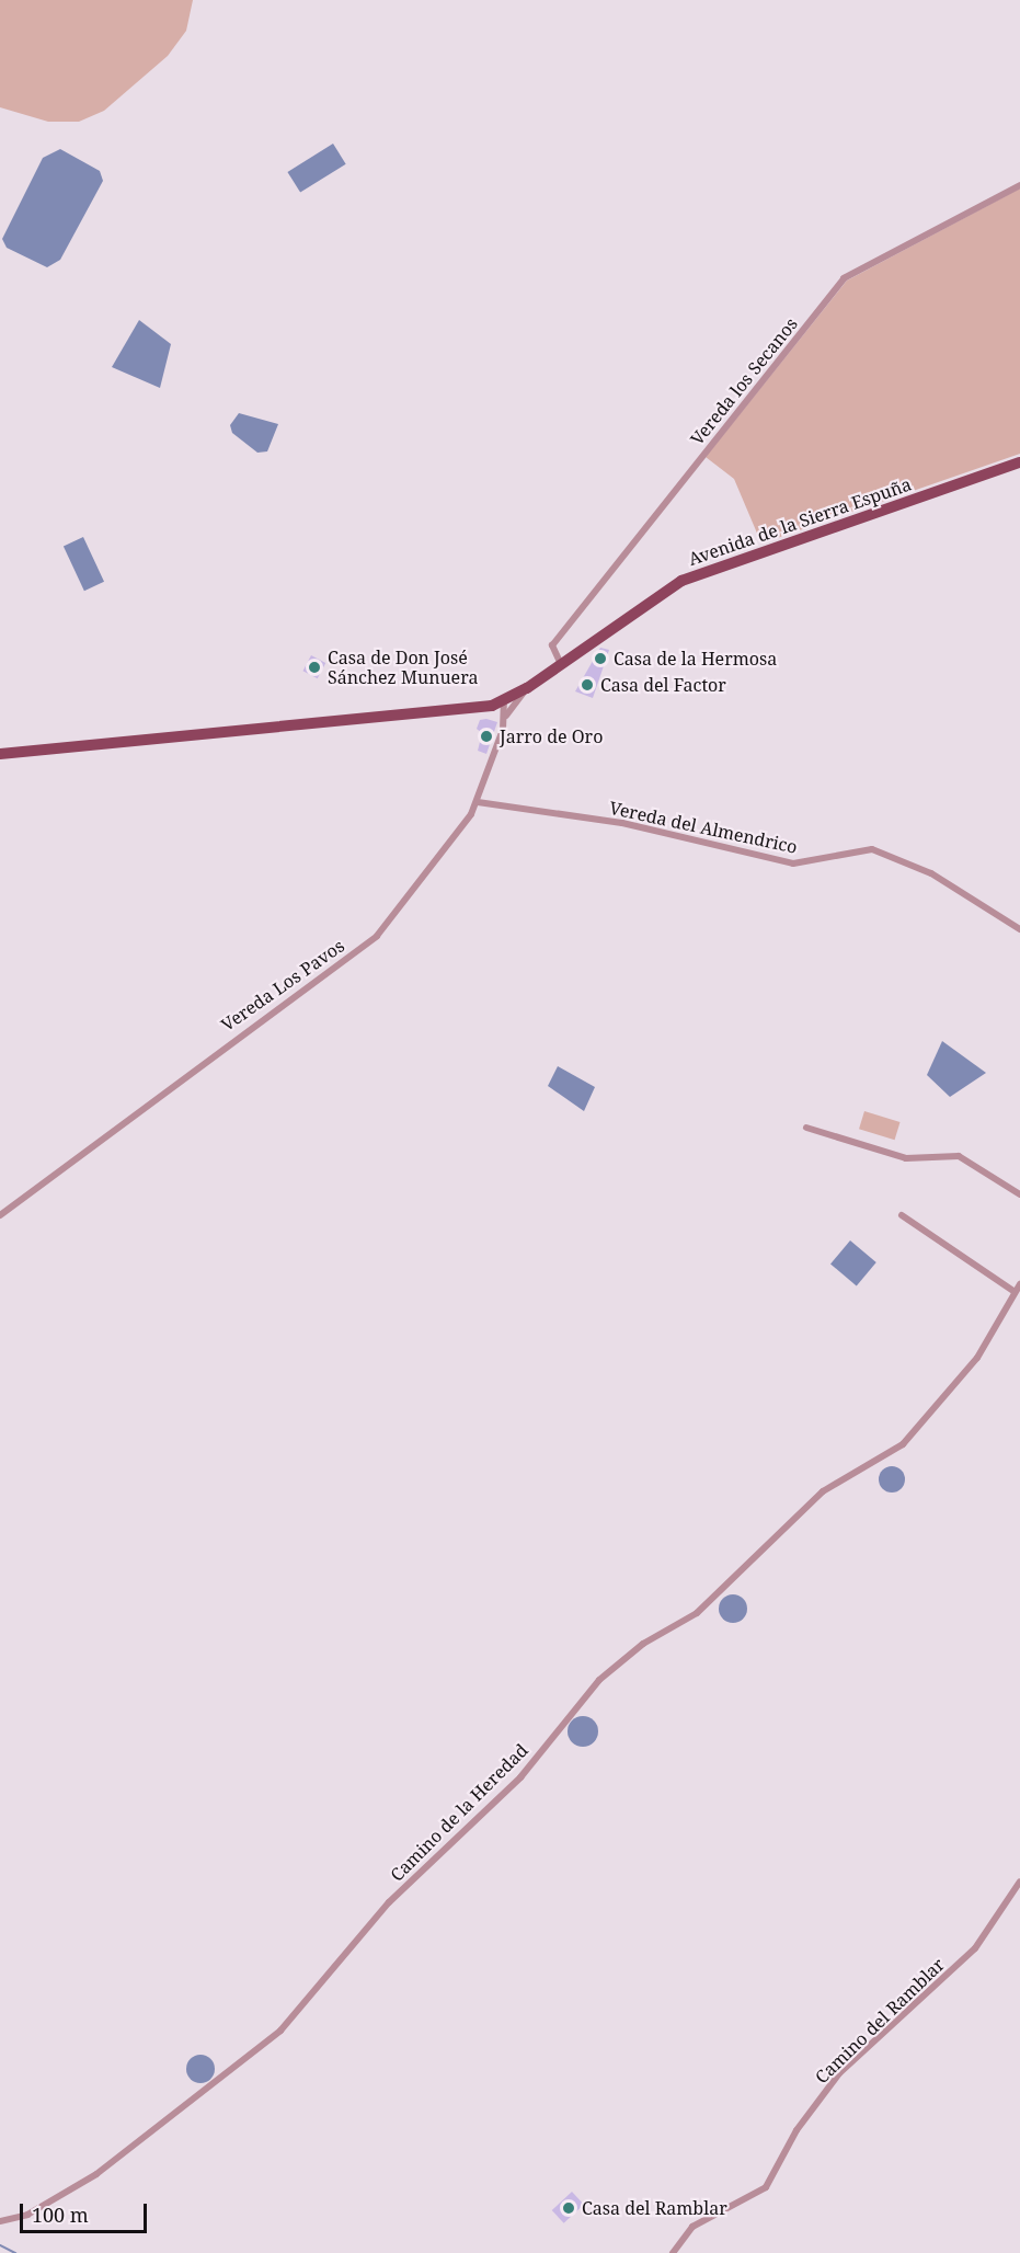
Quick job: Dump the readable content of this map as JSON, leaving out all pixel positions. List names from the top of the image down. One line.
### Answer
{"streets":{"main road":["Avenida de la Sierra Espuña"],"street":["Vereda los Secanos","Vereda del Almendrico","Vereda Los Pavos","Camino de la Heredad","Camino del Ramblar"]},"crossings":[["Vereda los Secanos","Avenida de la Sierra Espuña"],["Vereda del Almendrico","Vereda Los Pavos"]],"places":["Casa de la Hermosa","Casa de Don José Sánchez Munuera","Casa del Factor","Jarro de Oro","Casa del Ramblar"],"scale_bar":"100 m"}
